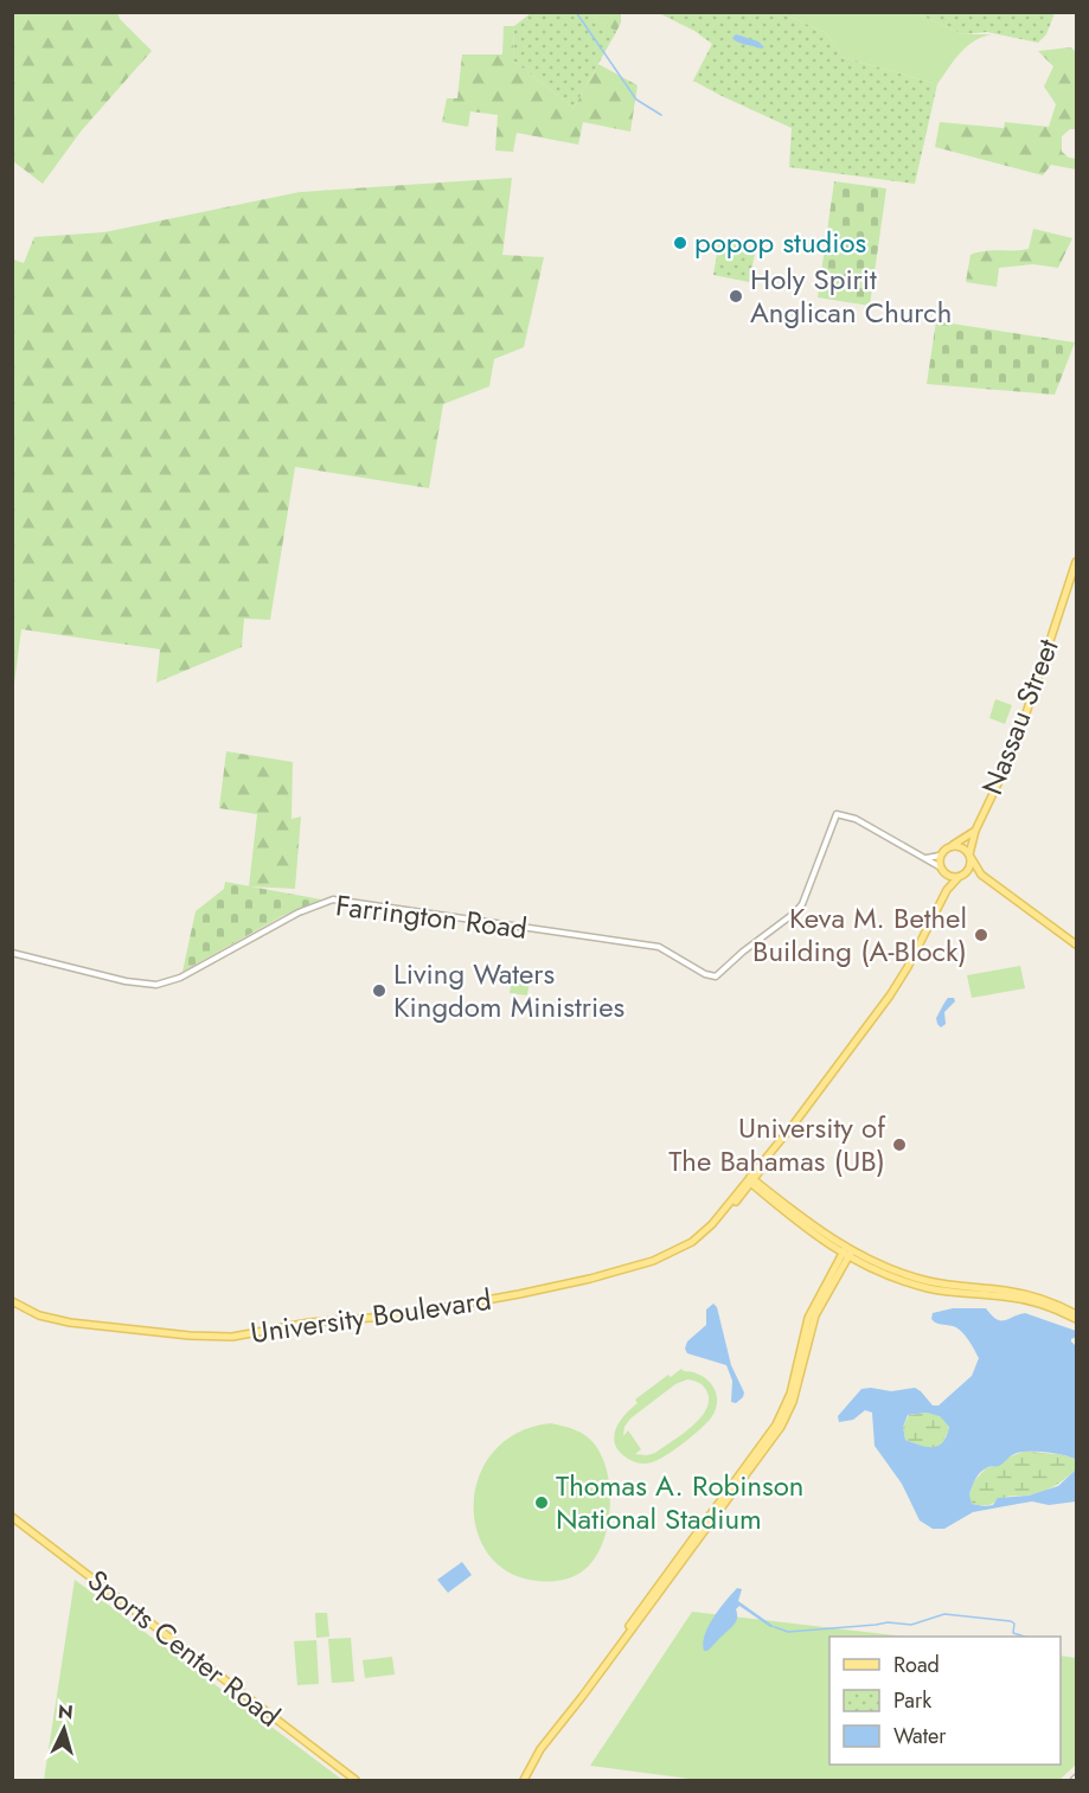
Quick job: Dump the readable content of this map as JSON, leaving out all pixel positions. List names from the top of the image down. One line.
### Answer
{"streets":{"main road":["Nassau Street","University Boulevard","Sports Center Road"],"street":["Farrington Road"]},"crossings":[["Nassau Street","University Boulevard"]],"places":["popop studios","Holy Spirit Anglican Church","Keva M. Bethel Building (A-Block)","Living Waters Kingdom Ministries","University of The Bahamas (UB)","Thomas A. Robinson National Stadium"],"legend":["Road","Park","Water"],"north":"top"}
